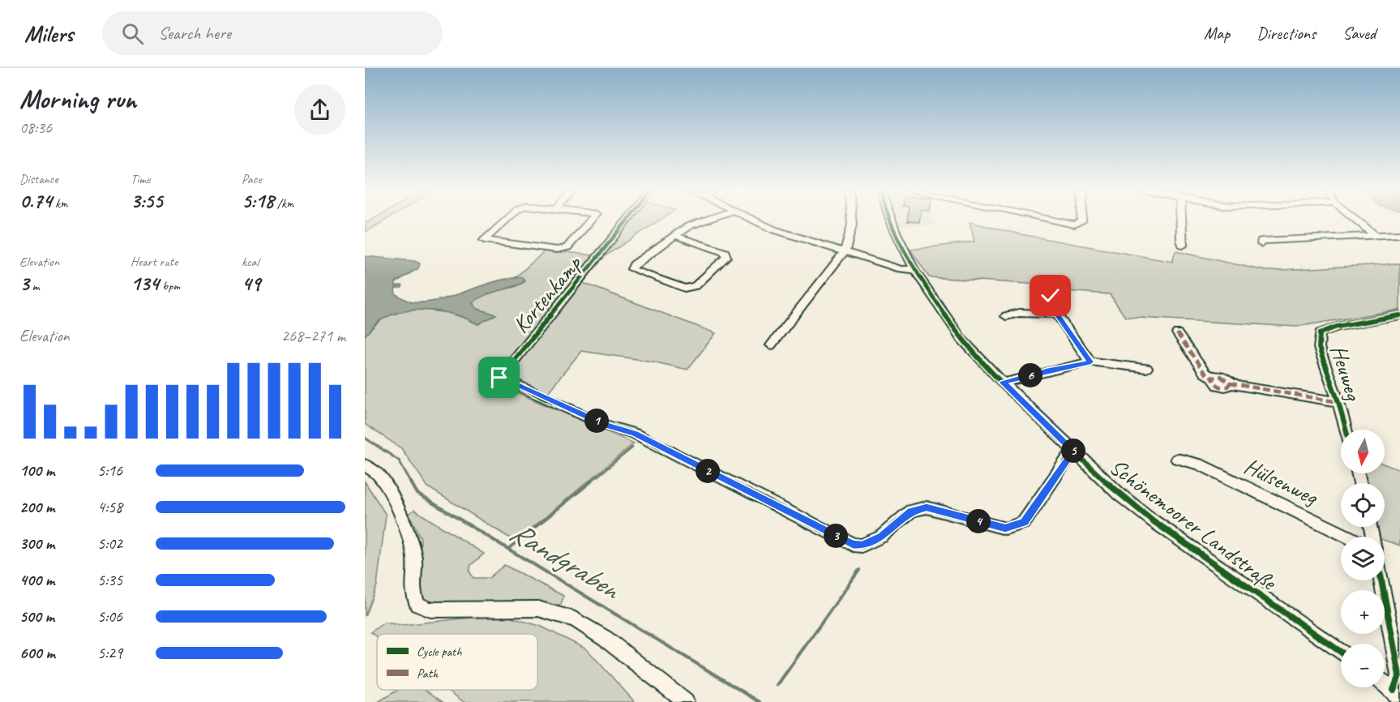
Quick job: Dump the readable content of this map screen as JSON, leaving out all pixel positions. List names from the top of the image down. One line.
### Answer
{"streets":{"street":["Kortenkamp","Heuweg","Hülsenweg","Schönemoorer Landstraße"]},"crossings":[["Kortenkamp","Schönemoorer Landstraße"]],"water":["Randgraben"],"legend":["Cycle path","Path"],"north":"bottom","page":{"header":"Milers","search":"Search here","nav":["Map","Directions","Saved"],"heading":["Morning run","08:36"],"stats":[["Distance","0.74 km"],["Time","3:55"],["Pace","5:18 /km"],["Elevation","3 m"],["Heart rate","134 bpm"],["kcal","49"]],"chart":["Elevation","268–271 m"],"pins":["6","1","5","2","4","3"],"map_buttons":["+","−"],"list":[{"name":"100 m","note":"5:16"},{"name":"200 m","note":"4:58"},{"name":"300 m","note":"5:02"},{"name":"400 m","note":"5:35"},{"name":"500 m","note":"5:06"},{"name":"600 m","note":"5:29"}]}}
